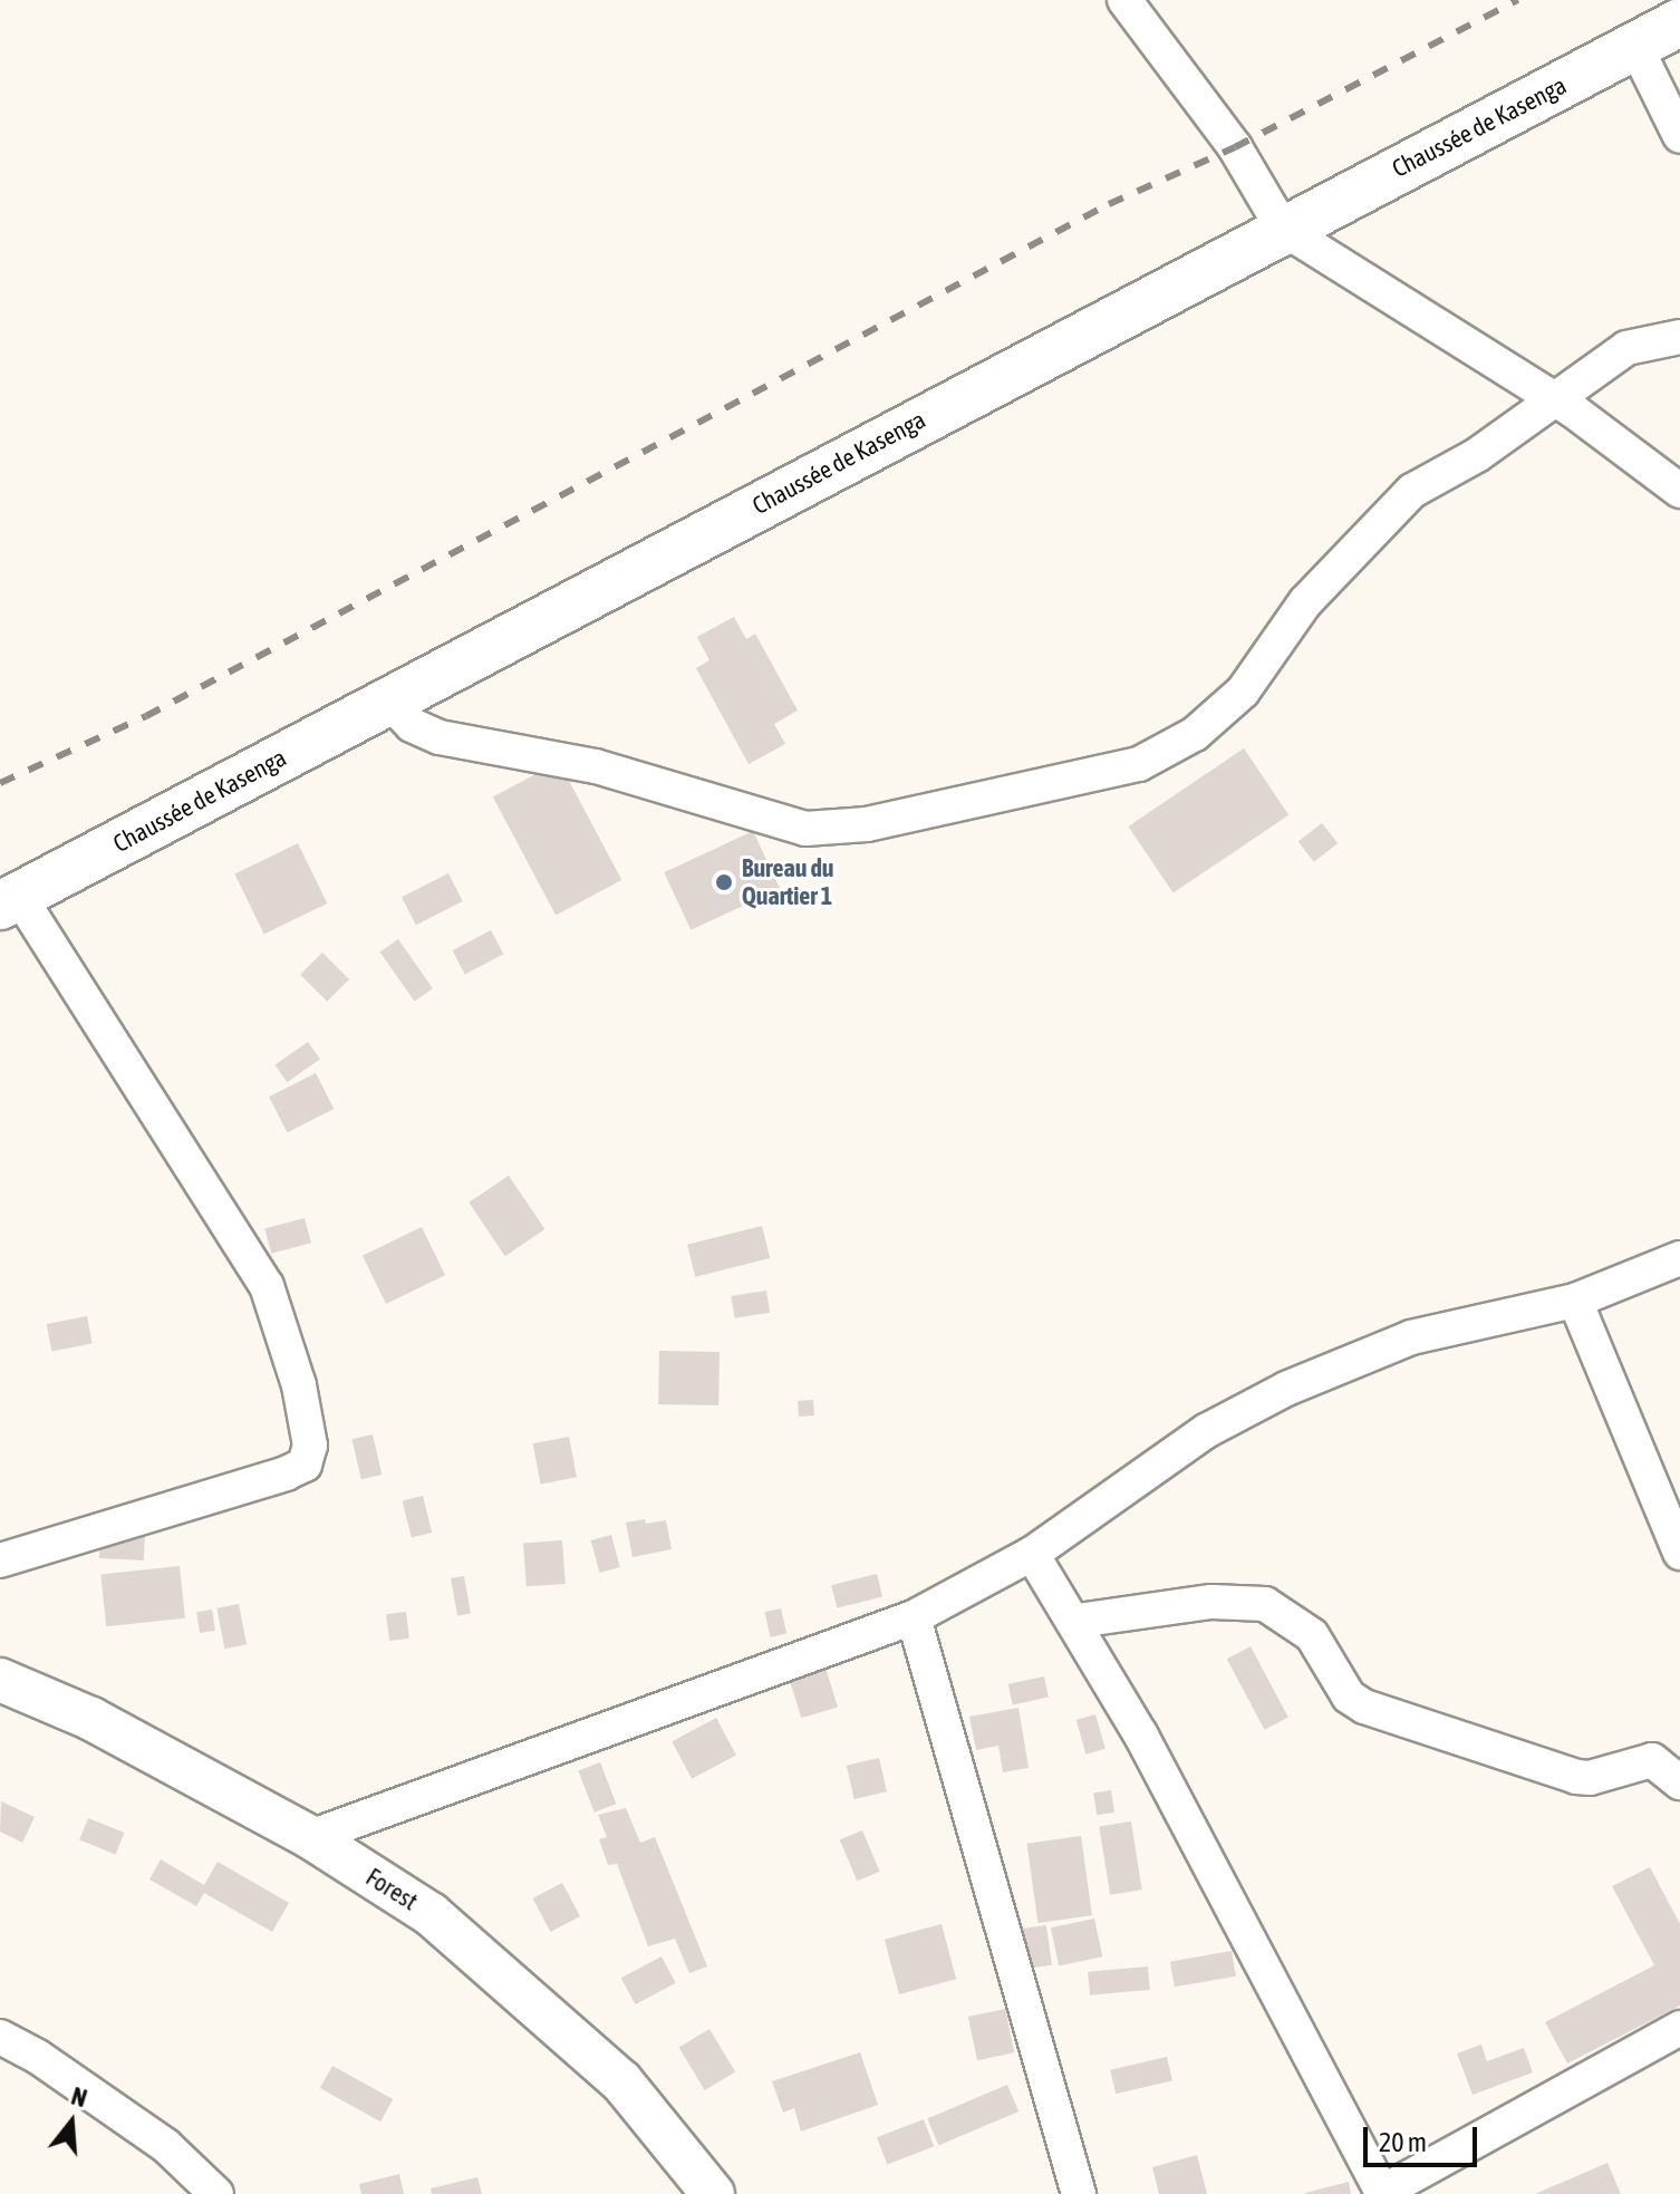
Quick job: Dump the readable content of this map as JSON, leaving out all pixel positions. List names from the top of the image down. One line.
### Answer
{"streets":{"main road":["Chaussée de Kasenga"],"street":["Forest"]},"places":["Bureau du Quartier 1"],"scale_bar":"20 m","north":"top"}
